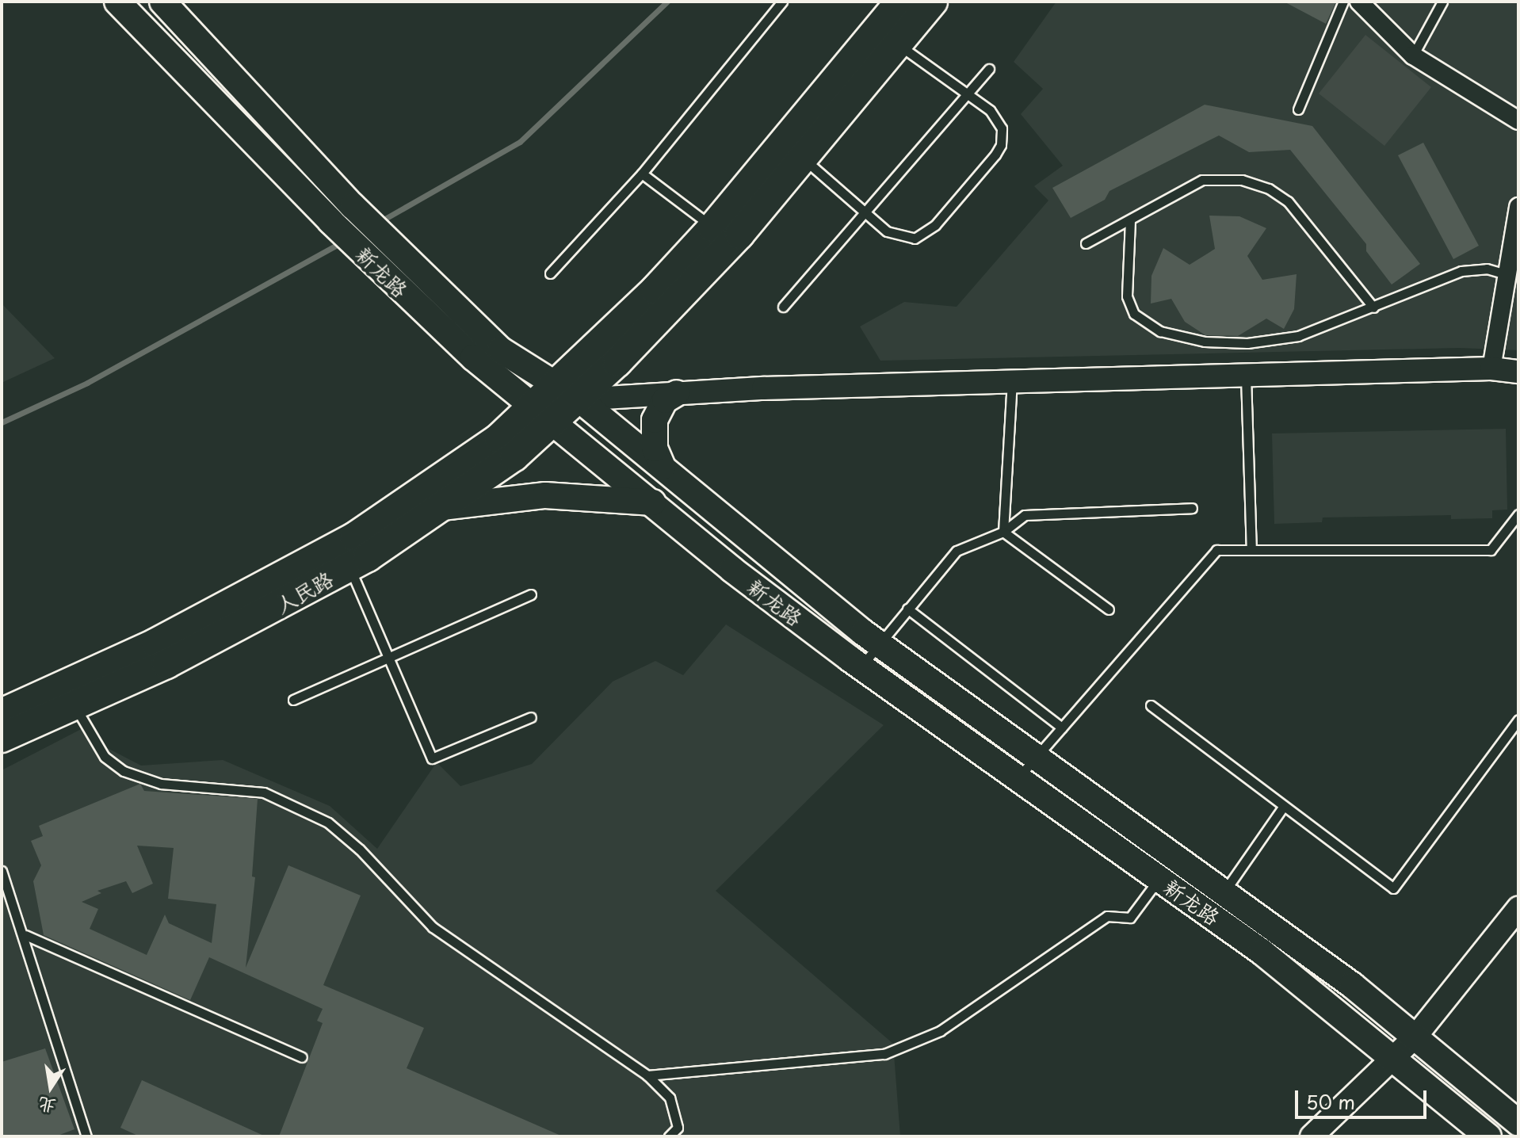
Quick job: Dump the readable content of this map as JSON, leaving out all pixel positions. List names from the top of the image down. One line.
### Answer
{"streets":{"main road":["新龙路","人民路"]},"crossings":[["新龙路","人民路"]],"scale_bar":"50 m","north":"bottom"}
